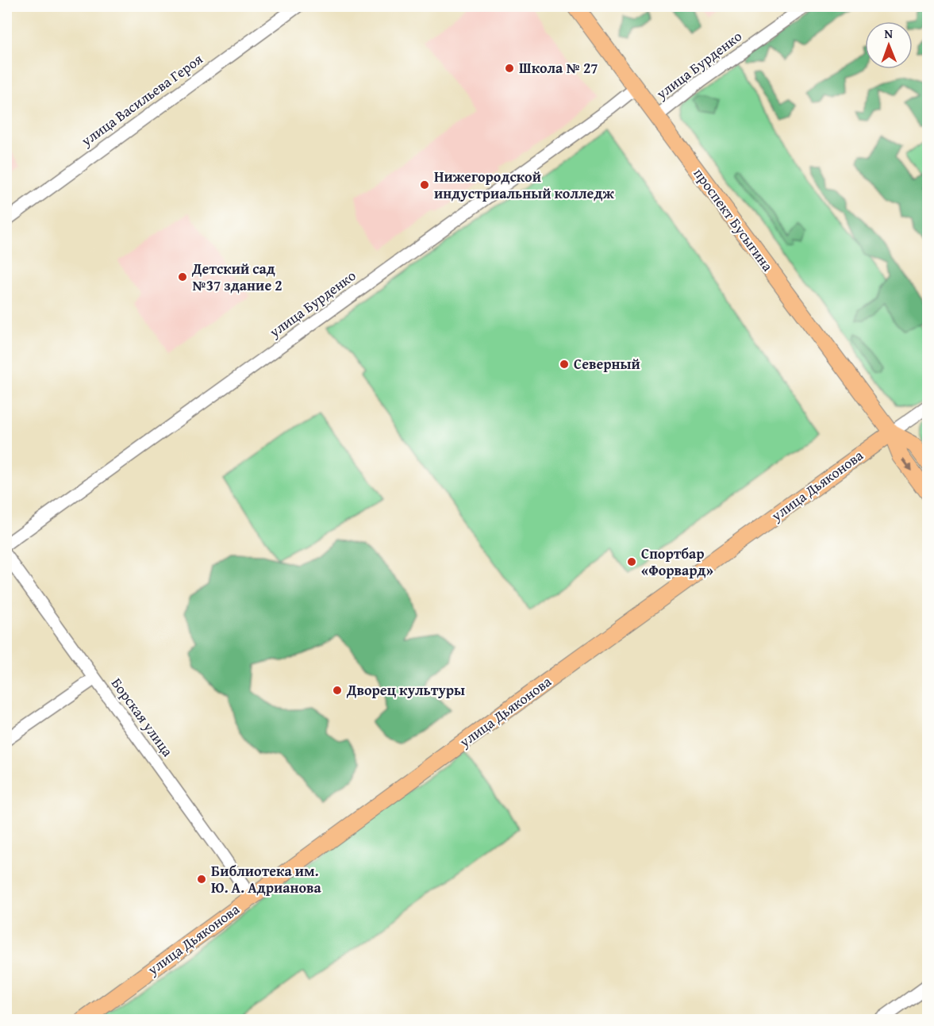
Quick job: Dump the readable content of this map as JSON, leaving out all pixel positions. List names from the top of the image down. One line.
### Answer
{"streets":{"main road":["проспект Бусыгина","улица Дьяконова"],"street":["улица Бурденко","улица Васильева Героя","Борская улица"]},"crossings":[["улица Бурденко","проспект Бусыгина"],["проспект Бусыгина","улица Дьяконова"],["улица Дьяконова","Борская улица"]],"places":["Школа № 27","Нижегородской индустриальный колледж","Детский сад №37 здание 2","Северный","Спортбар «Форвард»","Дворец культуры","Библиотека им. Ю. А. Адрианова"],"north":"top"}
